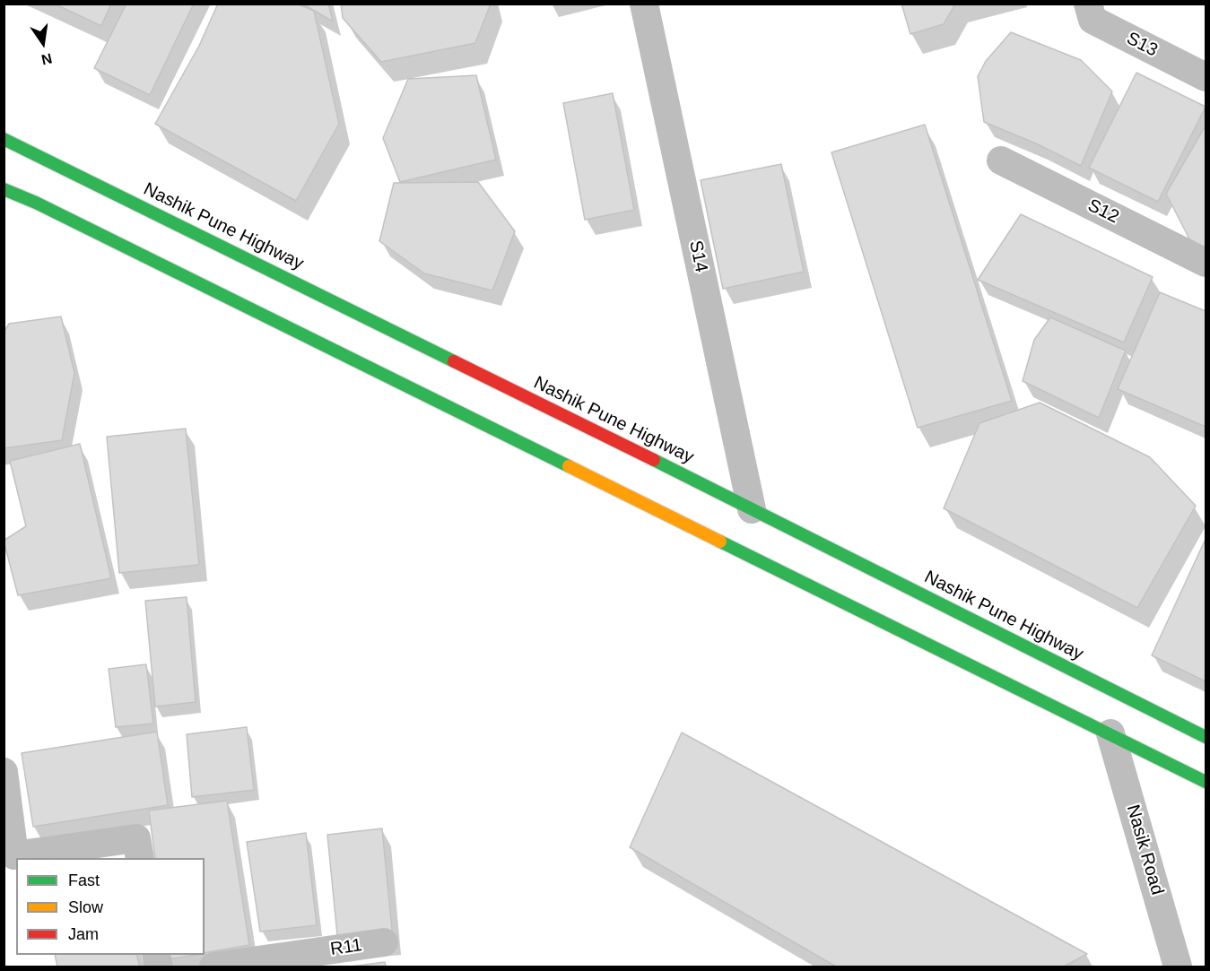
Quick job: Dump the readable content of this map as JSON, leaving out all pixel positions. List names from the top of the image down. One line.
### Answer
{"streets":{"highway":["Nashik Pune Highway"],"street":["S13","S12","S14","Nasik Road","R11"]},"crossings":[["Nashik Pune Highway","S14"]],"legend":["Fast","Slow","Jam"],"north":"bottom"}
